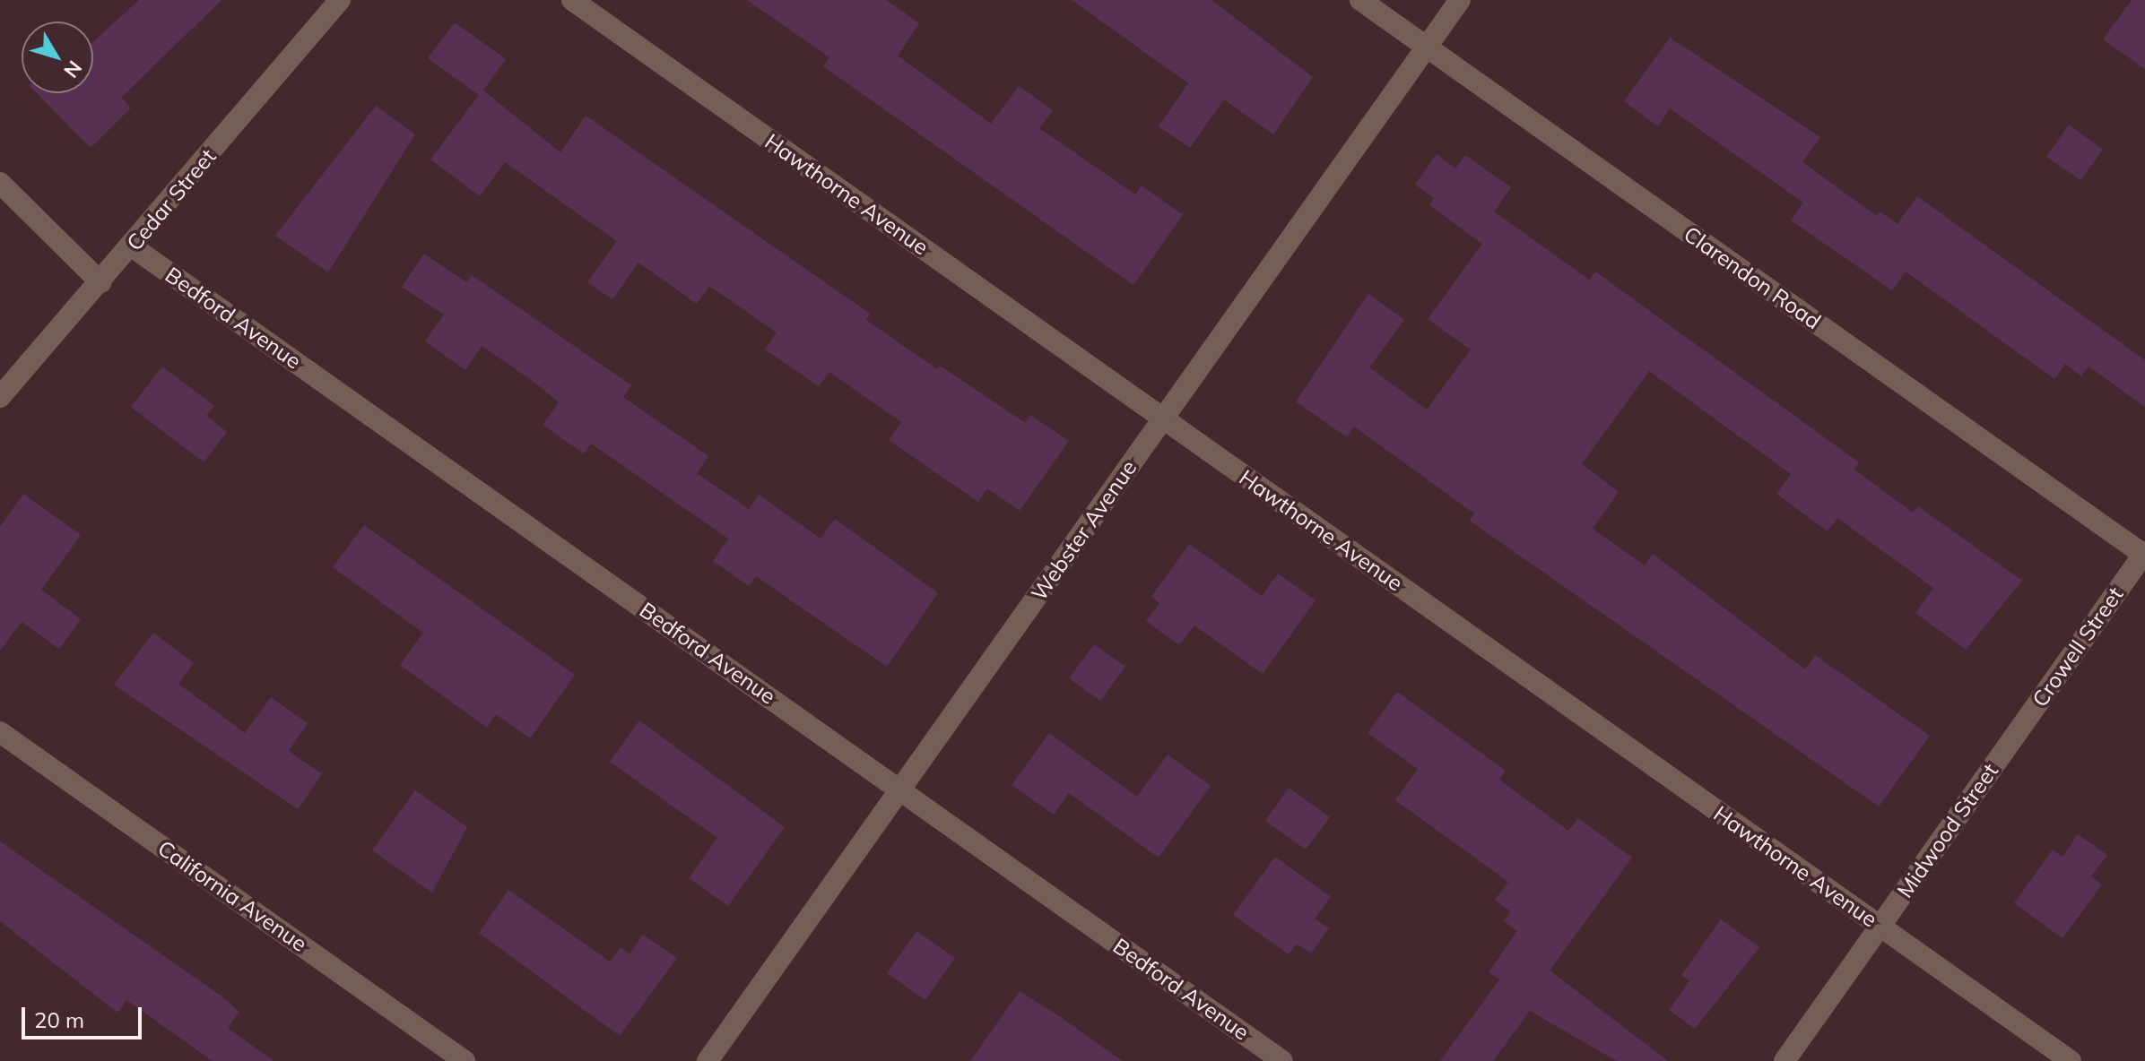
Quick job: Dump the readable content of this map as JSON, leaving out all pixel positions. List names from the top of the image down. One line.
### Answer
{"streets":{"street":["Hawthorne Avenue","Cedar Street","Clarendon Road","Bedford Avenue","Webster Avenue","Crowell Street","Midwood Street","California Avenue"]},"crossings":[["Hawthorne Avenue","Webster Avenue"],["Hawthorne Avenue","Midwood Street"],["Cedar Street","Bedford Avenue"],["Clarendon Road","Webster Avenue"],["Clarendon Road","Crowell Street"],["Bedford Avenue","Webster Avenue"],["Crowell Street","Midwood Street"]],"scale_bar":"20 m","north":"bottom right"}
